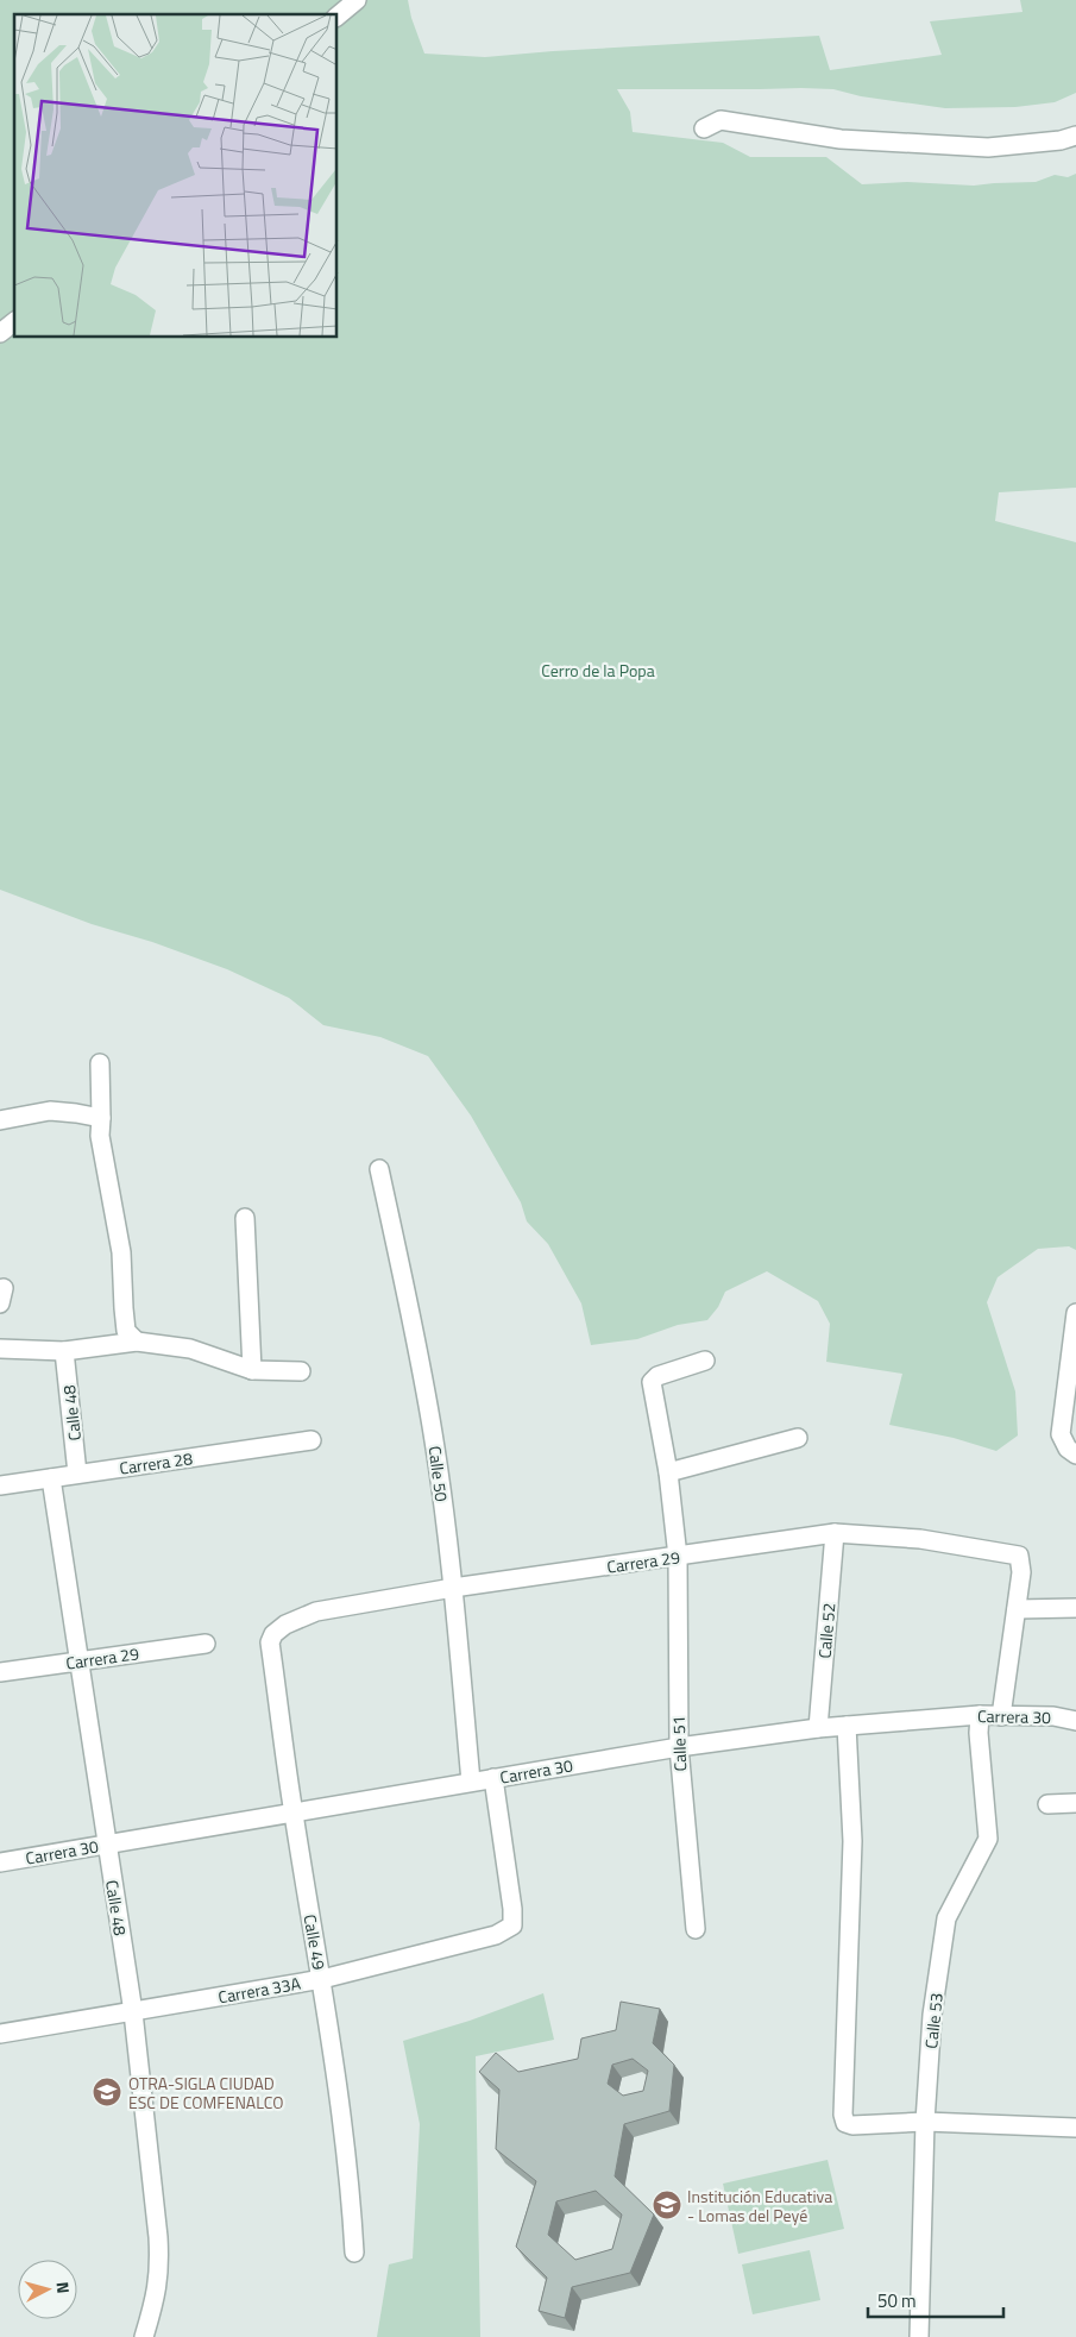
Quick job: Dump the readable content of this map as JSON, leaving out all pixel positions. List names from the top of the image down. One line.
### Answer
{"streets":{"street":["Calle 48","Carrera 28","Calle 50","Carrera 29","Calle 52","Carrera 30","Calle 51","Calle 49","Carrera 33A","Calle 53"]},"crossings":[["Calle 48","Carrera 28"],["Calle 48","Carrera 29"],["Calle 48","Carrera 30"],["Calle 48","Carrera 33A"],["Calle 50","Carrera 29"],["Calle 50","Carrera 30"],["Carrera 29","Calle 52"],["Carrera 29","Calle 51"],["Carrera 29","Calle 49"],["Calle 52","Carrera 30"],["Carrera 30","Calle 51"],["Carrera 30","Calle 49"],["Carrera 30","Carrera 33A"],["Carrera 30","Calle 53"],["Calle 49","Carrera 33A"]],"parks":["Cerro de la Popa"],"places":{"school or university":["OTRA-SIGLA CIUDAD ESC DE COMFENALCO","Institución Educativa - Lomas del Peyé"]},"scale_bar":"50 m","north":"right"}
